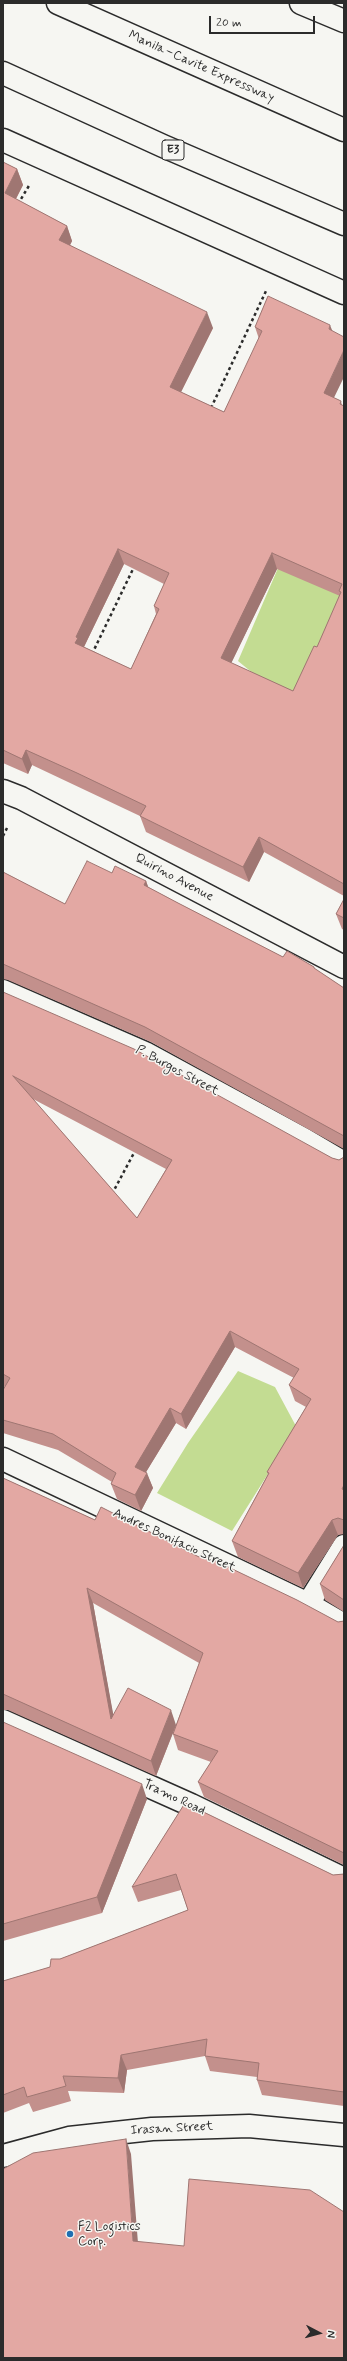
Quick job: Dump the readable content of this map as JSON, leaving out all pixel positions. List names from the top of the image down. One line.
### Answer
{"streets":{"main road":["Manila–Cavite Expressway","E3","Quirino Avenue","P. Burgos Street","Andres Bonifacio Street","Tramo Road","Irasan Street"]},"places":["F2 Logistics Corp."],"scale_bar":"20 m","north":"right"}
